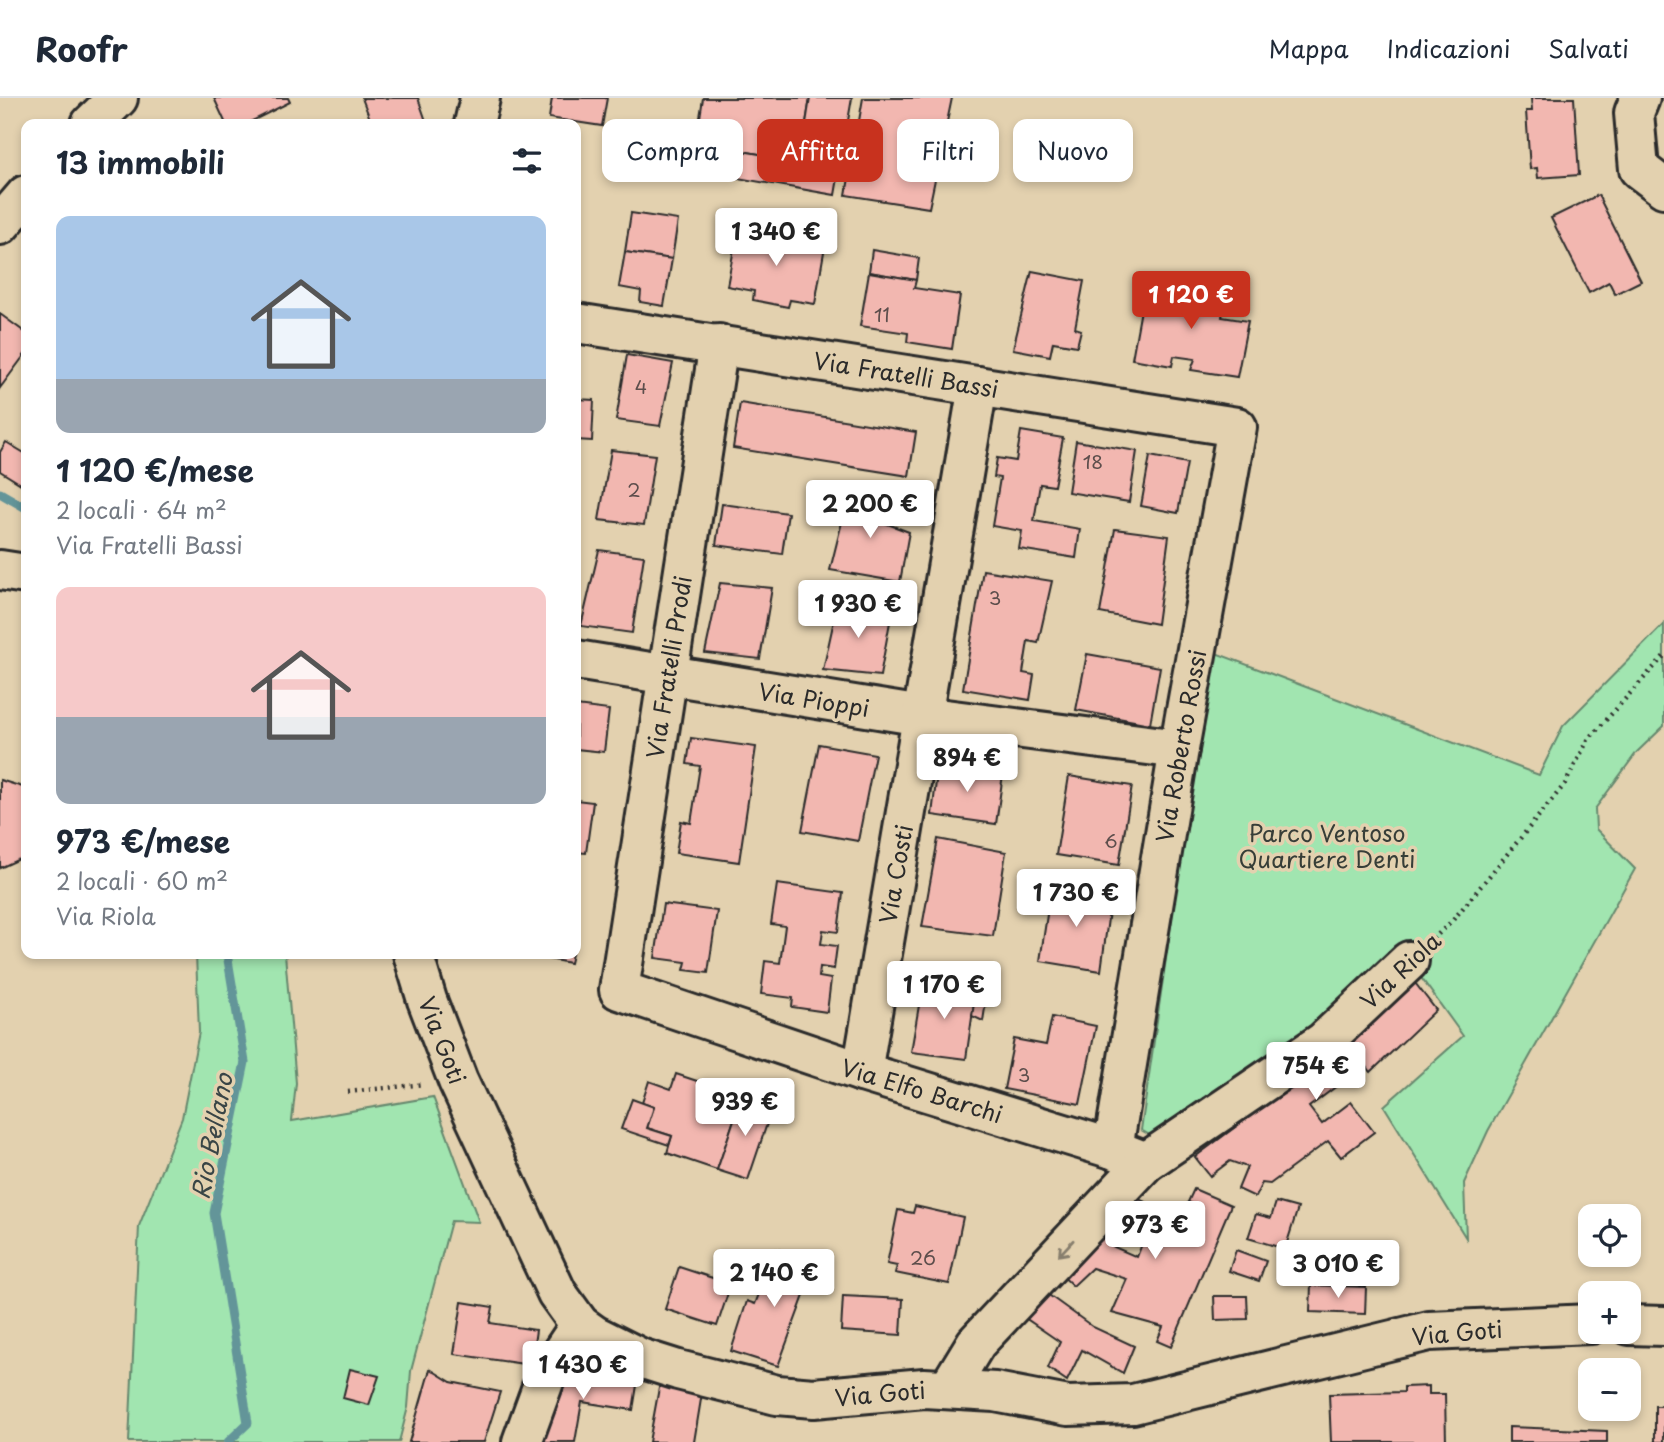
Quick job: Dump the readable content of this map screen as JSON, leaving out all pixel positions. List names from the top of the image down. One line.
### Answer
{"streets":{"street":["Via Fratelli Bassi","Via Fratelli Prodi","Via Pioppi","Via Roberto Rossi","Via Costi","Via Riola","Via Goti","Via Elfo Barchi"]},"crossings":[["Via Fratelli Bassi","Via Fratelli Prodi"],["Via Fratelli Bassi","Via Roberto Rossi"],["Via Fratelli Bassi","Via Costi"],["Via Fratelli Prodi","Via Pioppi"],["Via Fratelli Prodi","Via Elfo Barchi"],["Via Pioppi","Via Roberto Rossi"],["Via Pioppi","Via Costi"],["Via Roberto Rossi","Via Riola"],["Via Roberto Rossi","Via Elfo Barchi"],["Via Costi","Via Elfo Barchi"],["Via Riola","Via Goti"],["Via Riola","Via Elfo Barchi"]],"water":["Rio Bellano"],"parks":["Parco Ventoso Quartiere Denti"],"house_numbers":["11","4","18","2","3","6","3","26"],"page":{"header":"Roofr","nav":["Mappa","Indicazioni","Salvati"],"chip":["Compra","Affitta","Filtri","Nuovo"],"heading":"13 immobili","list":[{"name":"1 120 €/mese","note":"2 locali · 64 m² · Via Fratelli Bassi"},{"name":"973 €/mese","note":"2 locali · 60 m² · Via Riola"}],"price":["1 340 €","1 120 €","2 200 €","1 930 €","894 €","1 730 €","1 170 €","754 €","939 €","973 €","3 010 €","2 140 €","1 430 €"],"map_buttons":["+","−"]}}
